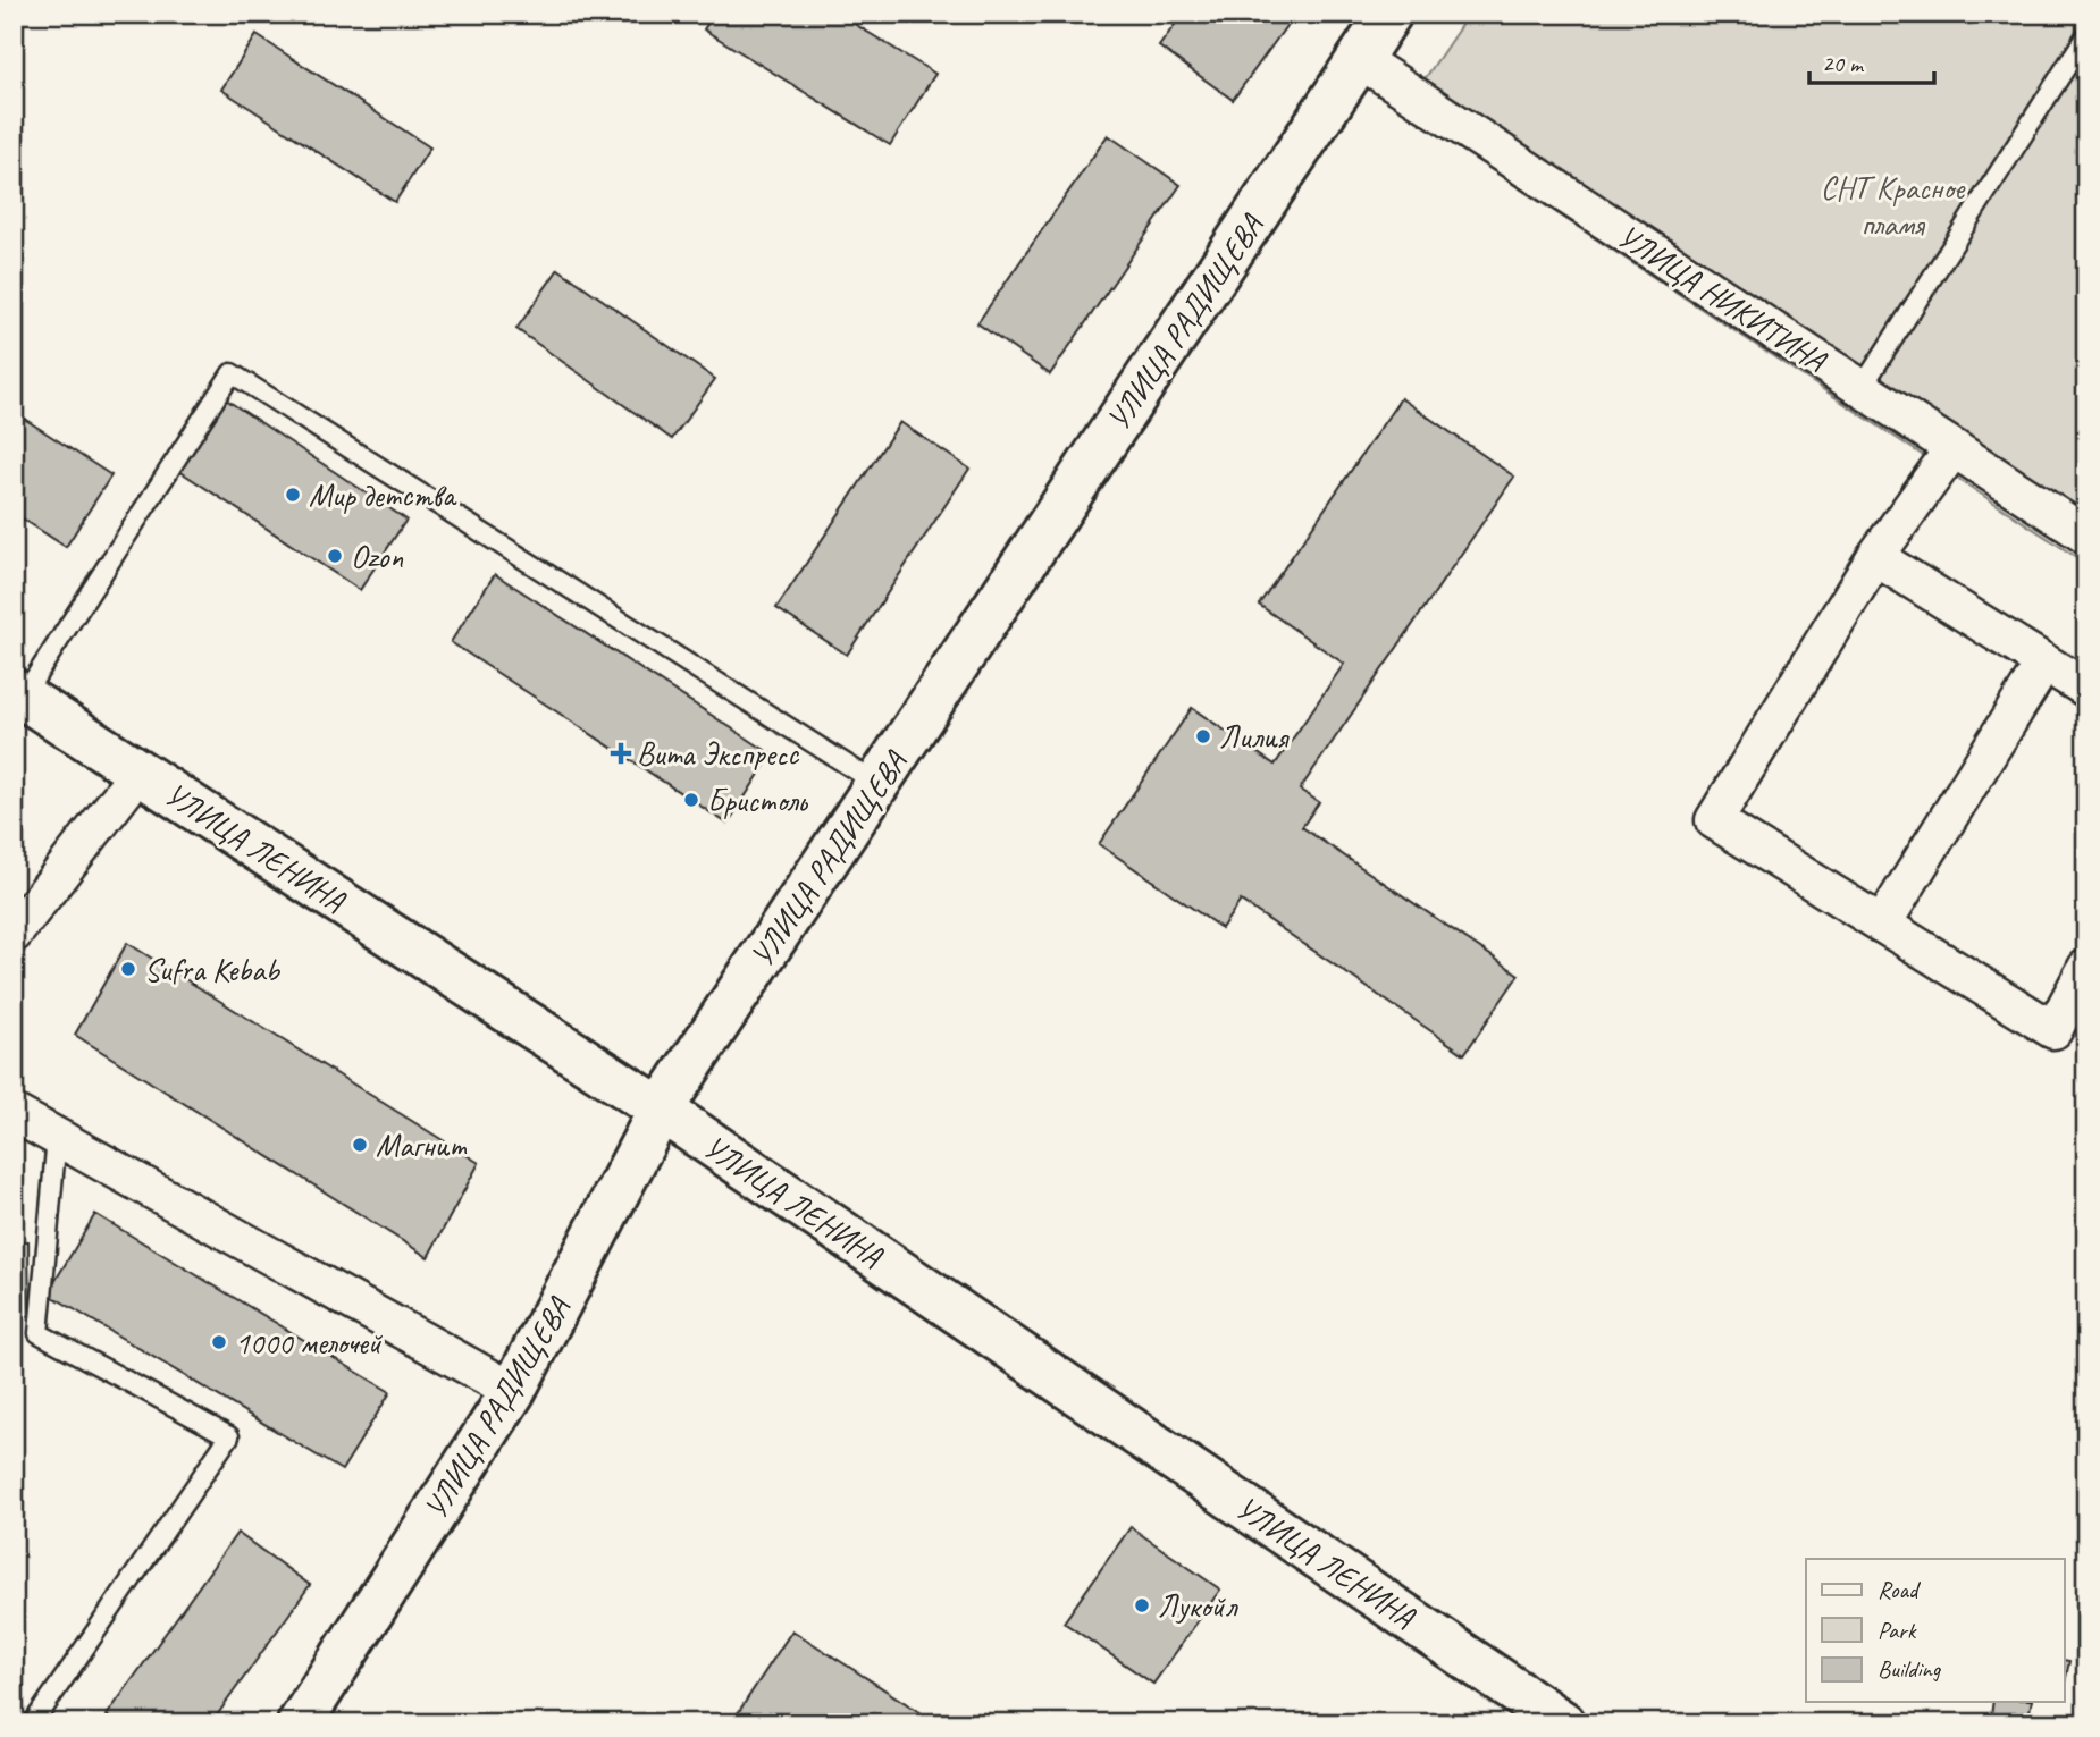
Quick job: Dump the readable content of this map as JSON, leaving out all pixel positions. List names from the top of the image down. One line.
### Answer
{"streets":{"main road":["УЛИЦА РАДИЩЕВА","УЛИЦА ЛЕНИНА"],"street":["УЛИЦА НИКИТИНА"]},"crossings":[["УЛИЦА НИКИТИНА","УЛИЦА РАДИЩЕВА"],["УЛИЦА РАДИЩЕВА","УЛИЦА ЛЕНИНА"]],"parks":["СНТ Красное пламя"],"places":{"other":["Мир детства","Ozon","Лилия","Бристоль","Sufra Kebab","Магнит","1000 мелочей","Лукойл"],"health":["Вита Экспресс"]},"legend":["Road","Park","Building"],"scale_bar":"20 m"}
